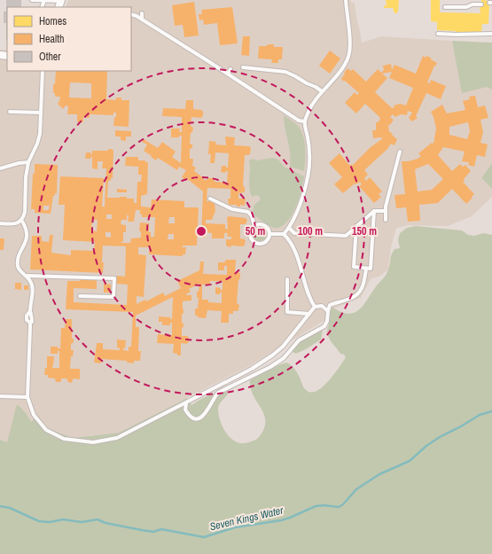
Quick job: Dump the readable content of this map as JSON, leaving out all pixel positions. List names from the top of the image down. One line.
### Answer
{"water":["Seven Kings Water"],"legend":["Homes","Health","Other"],"rings":["50 m","100 m","150 m"]}
